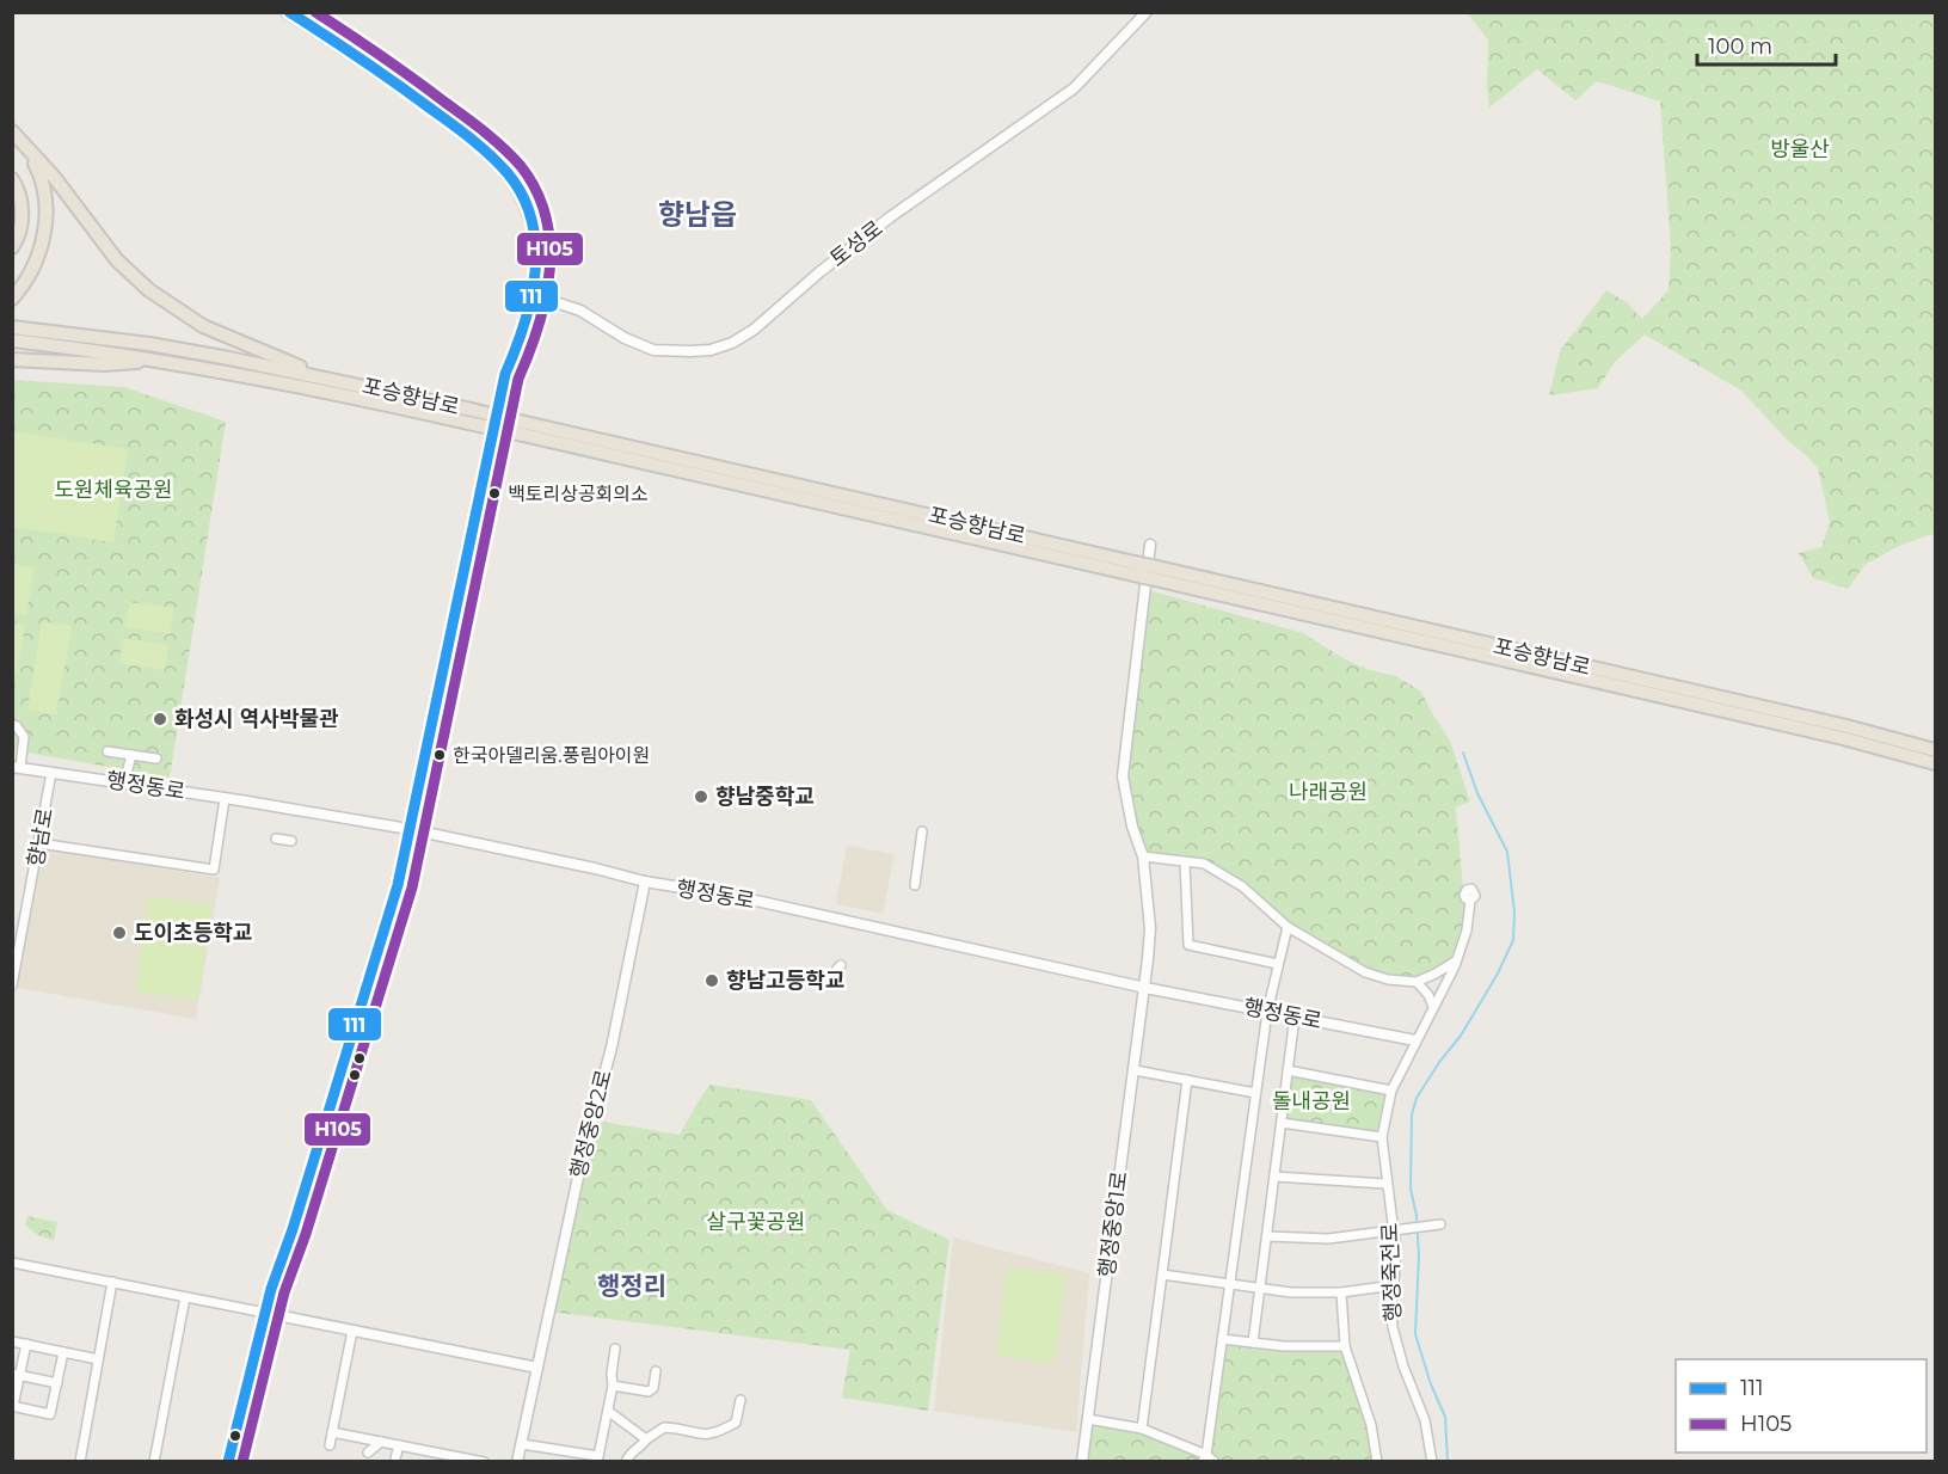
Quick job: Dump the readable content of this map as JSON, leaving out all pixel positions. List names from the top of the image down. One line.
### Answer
{"streets":{"highway":["포승향남로"],"street":["토성로","행정동로","향남로","행정중앙2로","행정중앙1로","행정죽전로"]},"crossings":[["행정동로","향남로"],["행정동로","행정중앙2로"],["행정동로","행정중앙1로"],["행정동로","행정죽전로"]],"districts":["향남읍","행정리"],"parks":["방울산","도원체육공원","나래공원","돌내공원","살구꽃공원"],"places":["백토리상공회의소","화성시 역사박물관","한국아델리움.풍림아이원","향남중학교","도이초등학교","향남고등학교"],"lines":["transit line 111","transit line H105"],"legend":["111","H105"],"scale_bar":"100 m"}
